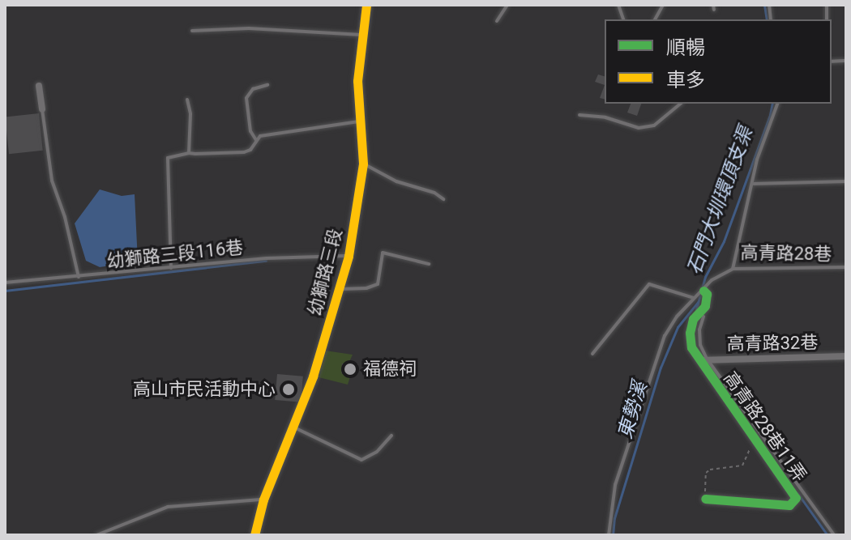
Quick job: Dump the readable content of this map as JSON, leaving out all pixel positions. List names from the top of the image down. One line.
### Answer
{"streets":{"street":["幼獅路三段","高青路32巷","高青路28巷11弄"],"lane":["高青路28巷","幼獅路三段116巷"]},"crossings":[["幼獅路三段116巷","幼獅路三段"],["高青路32巷","高青路28巷11弄"]],"water":["石門大圳環頂支渠","東勢溪"],"places":["福德祠","高山市民活動中心"],"legend":["順暢","車多"]}
